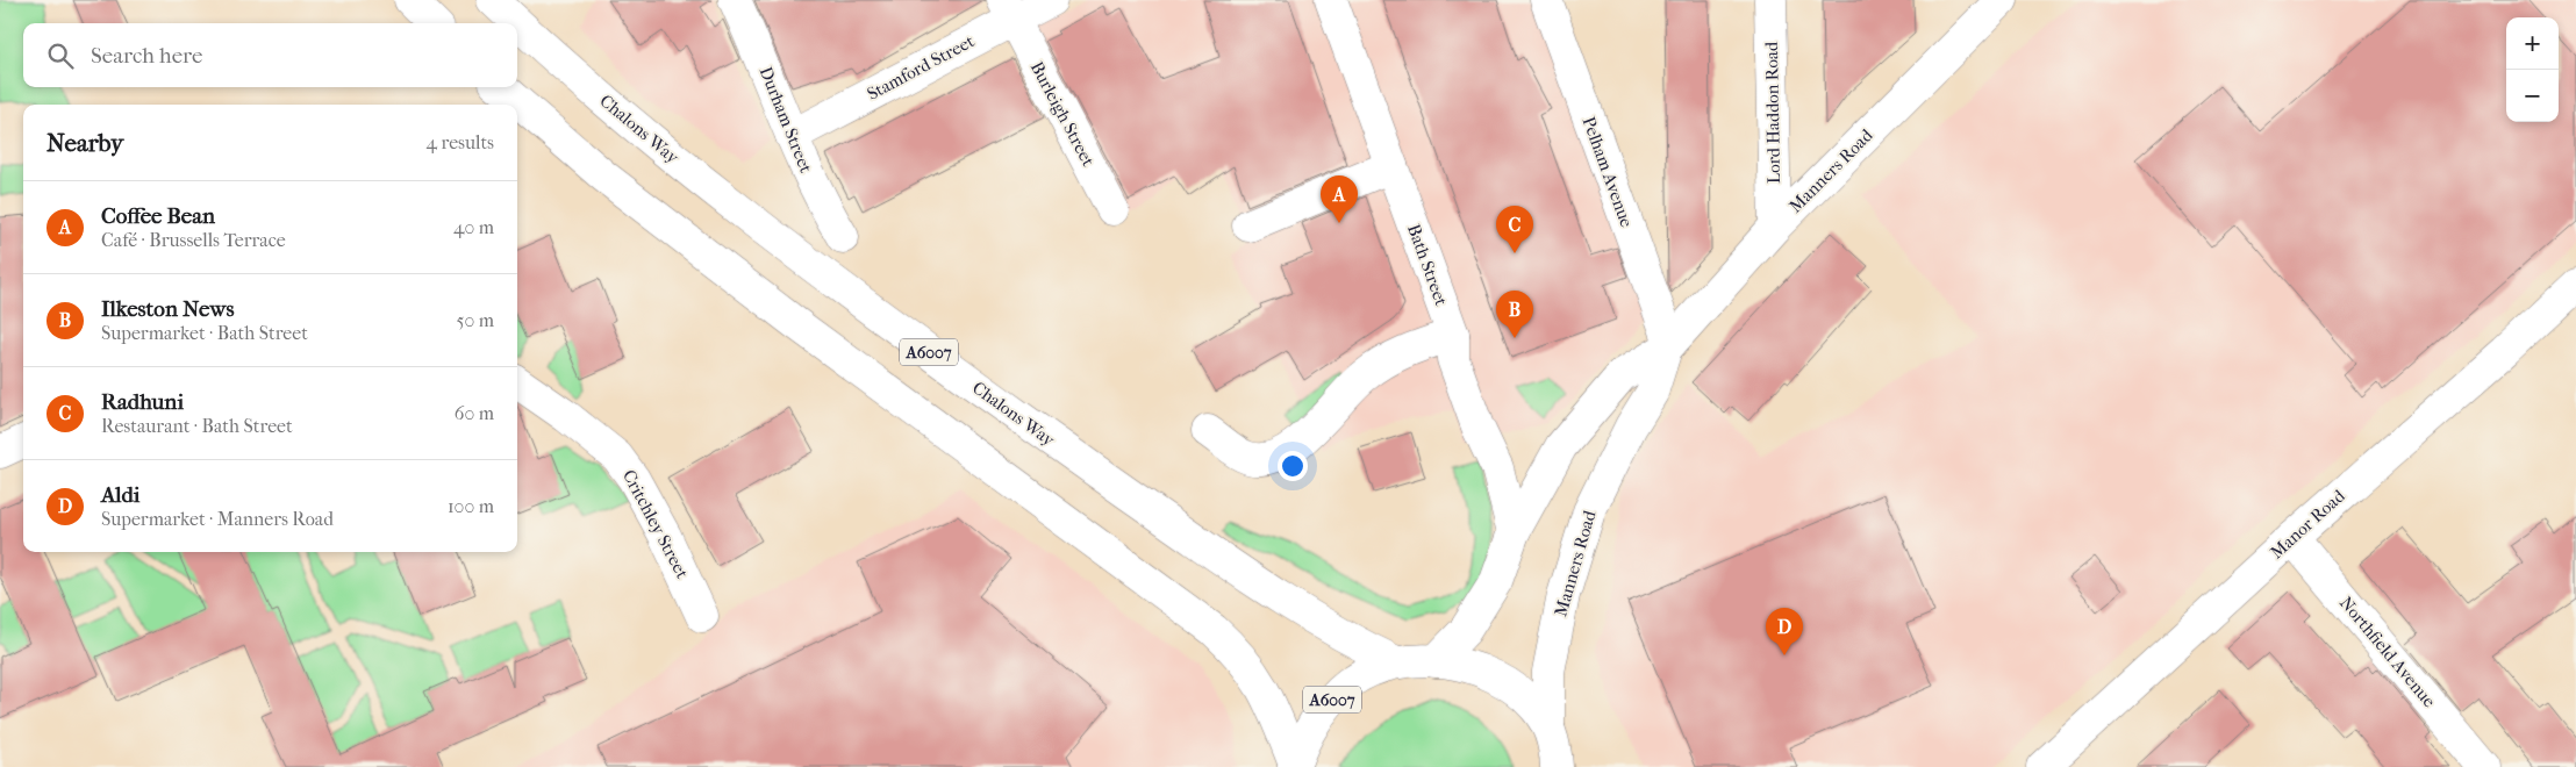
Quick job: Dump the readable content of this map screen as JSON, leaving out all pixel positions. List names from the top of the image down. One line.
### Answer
{"streets":{"main road":["Stamford Street","Lord Haddon Road","Burleigh Street","Durham Street","Chalons Way","Manners Road","Pelham Avenue","Bath Street","A6007","Critchley Street","Manor Road","Northfield Avenue"]},"crossings":[["Stamford Street","Burleigh Street"],["Stamford Street","Durham Street"],["Lord Haddon Road","Manners Road"],["Chalons Way","A6007"],["Manners Road","Pelham Avenue"],["Manners Road","Bath Street"],["Manners Road","A6007"],["Manor Road","Northfield Avenue"]],"page":{"map_buttons":["+","−"],"search":"Search here","heading":["Nearby","4 results"],"pins":["A","C","B","D"],"list":[{"mark":"A","name":"Coffee Bean","note":"Café · Brussells Terrace","value":"40 m"},{"mark":"B","name":"Ilkeston News","note":"Supermarket · Bath Street","value":"50 m"},{"mark":"C","name":"Radhuni","note":"Restaurant · Bath Street","value":"60 m"},{"mark":"D","name":"Aldi","note":"Supermarket · Manners Road","value":"100 m"}]}}
